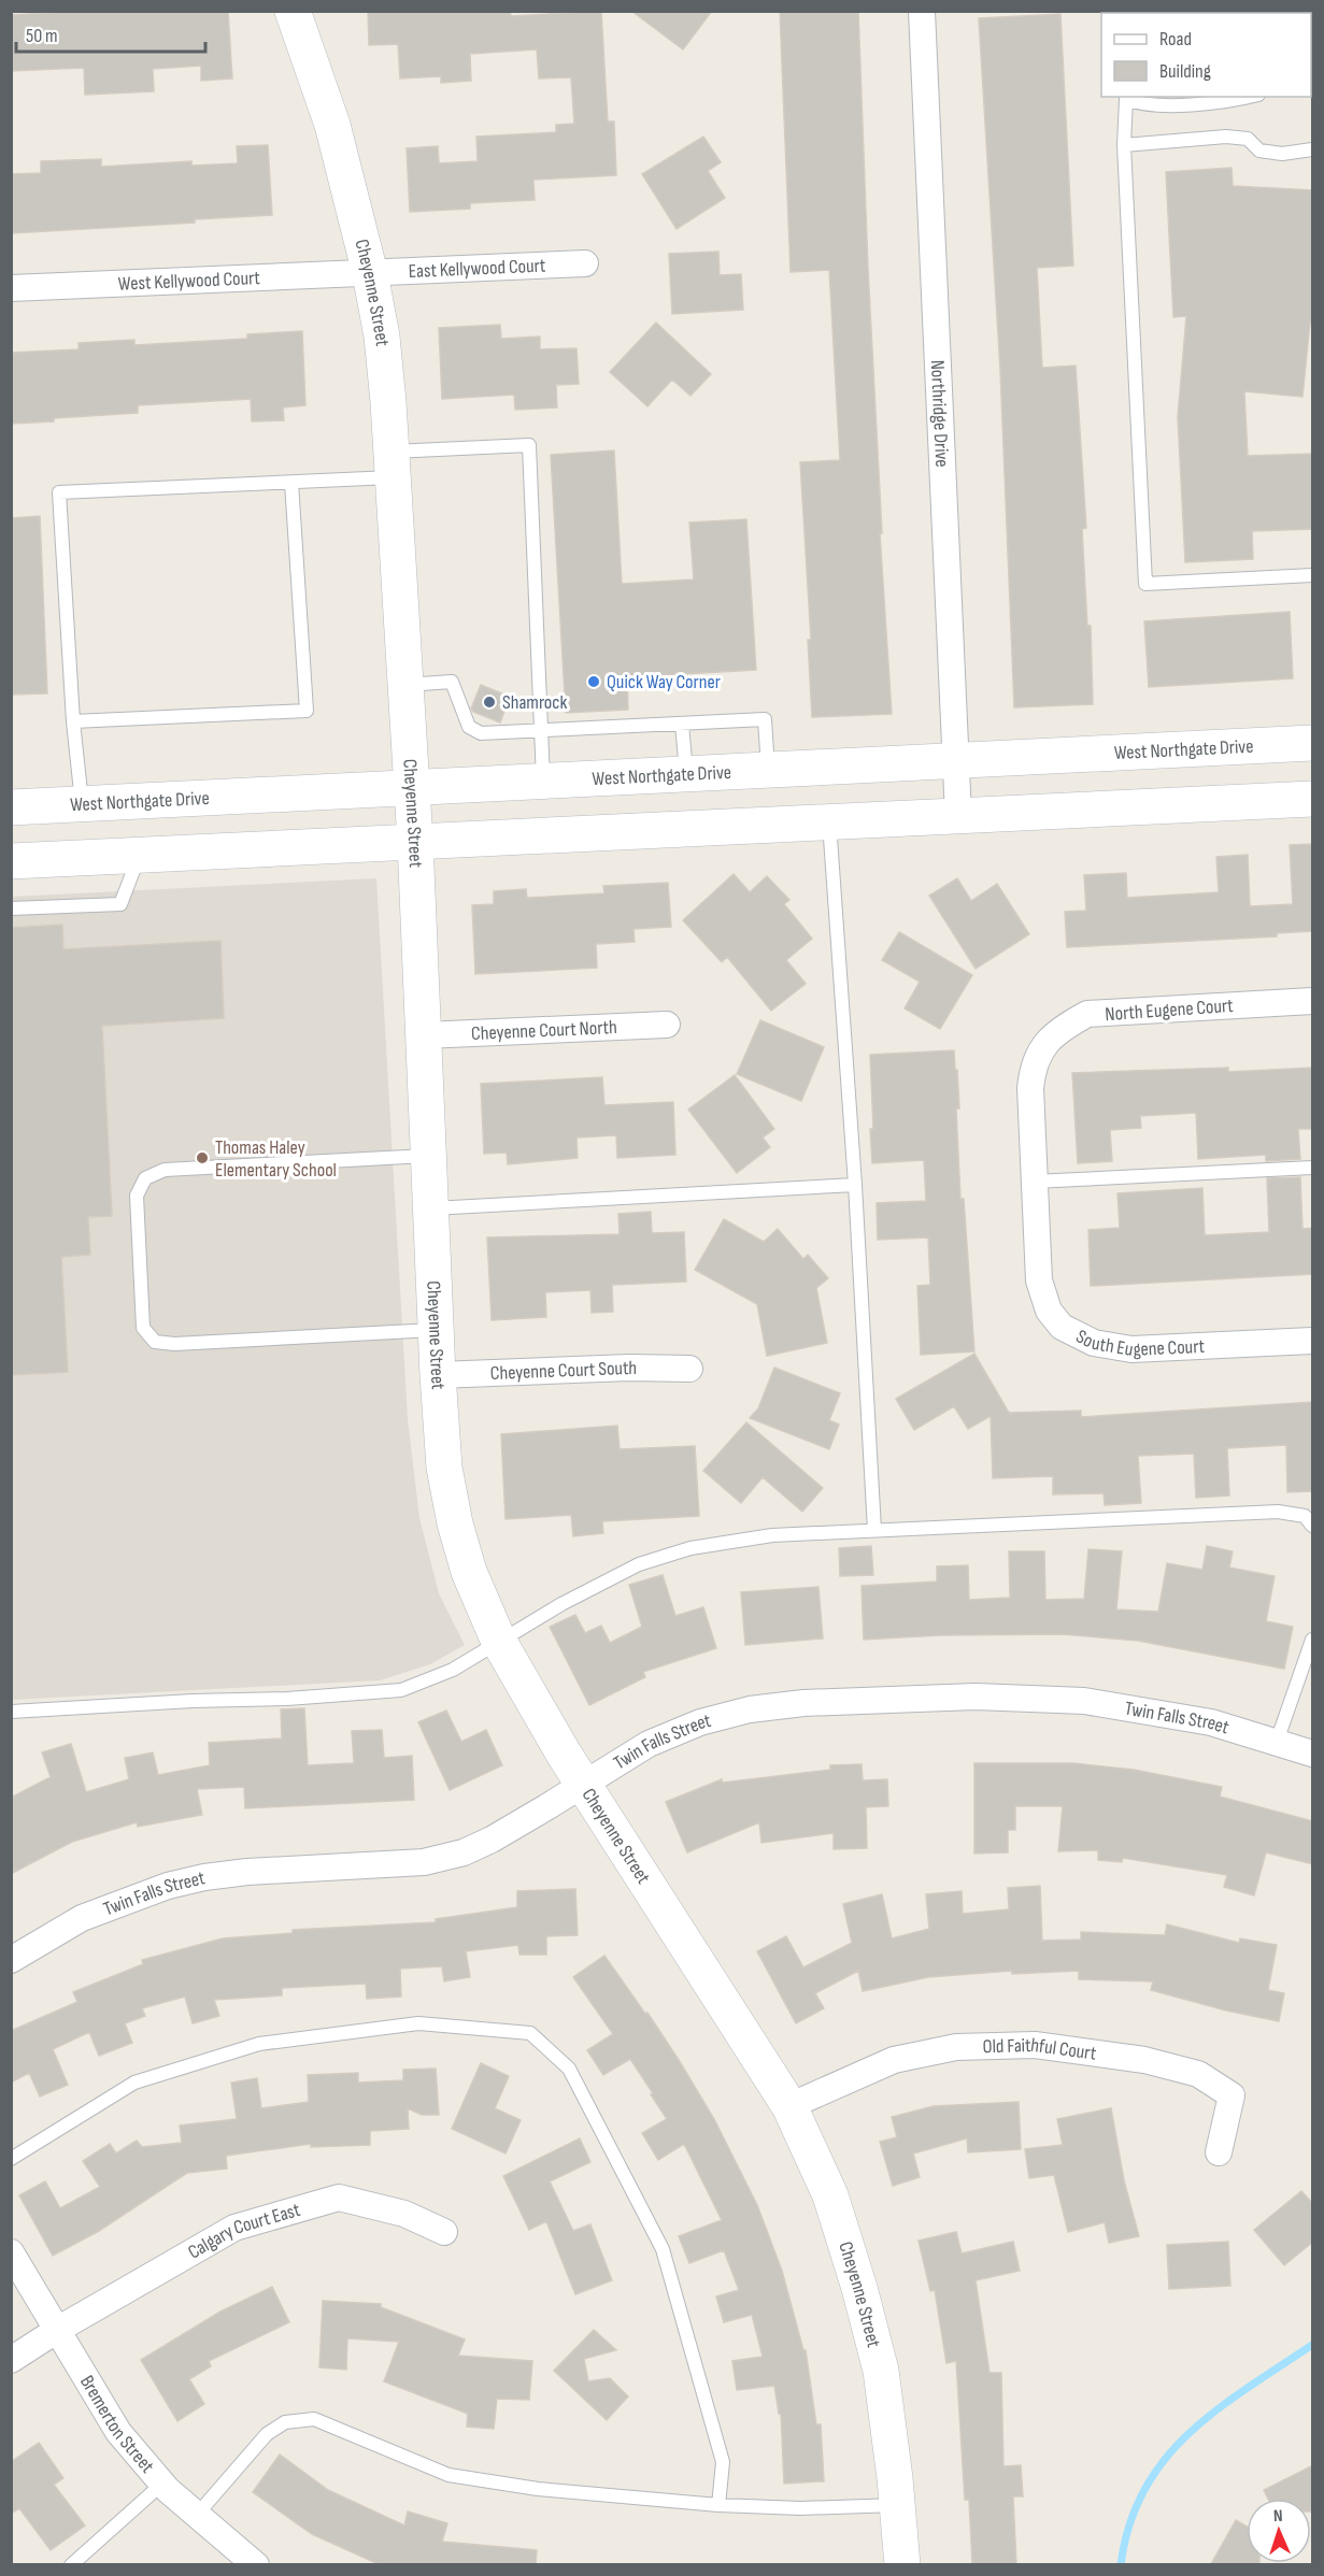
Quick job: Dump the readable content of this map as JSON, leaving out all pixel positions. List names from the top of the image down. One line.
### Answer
{"streets":{"street":["East Kellywood Court","West Kellywood Court","Cheyenne Street","Northridge Drive","West Northgate Drive","North Eugene Court","Cheyenne Court North","South Eugene Court","Cheyenne Court South","Twin Falls Street","Old Faithful Court","Calgary Court East","Bremerton Street"]},"crossings":[["East Kellywood Court","West Kellywood Court"],["East Kellywood Court","Cheyenne Street"],["West Kellywood Court","Cheyenne Street"],["Cheyenne Street","West Northgate Drive"],["Cheyenne Street","Cheyenne Court North"],["Cheyenne Street","Cheyenne Court South"],["Cheyenne Street","Twin Falls Street"],["Cheyenne Street","Old Faithful Court"],["Northridge Drive","West Northgate Drive"],["North Eugene Court","South Eugene Court"],["Calgary Court East","Bremerton Street"]],"places":["Quick Way Corner","Shamrock","Thomas Haley Elementary School"],"legend":["Road","Building"],"scale_bar":"50 m","north":"top"}
